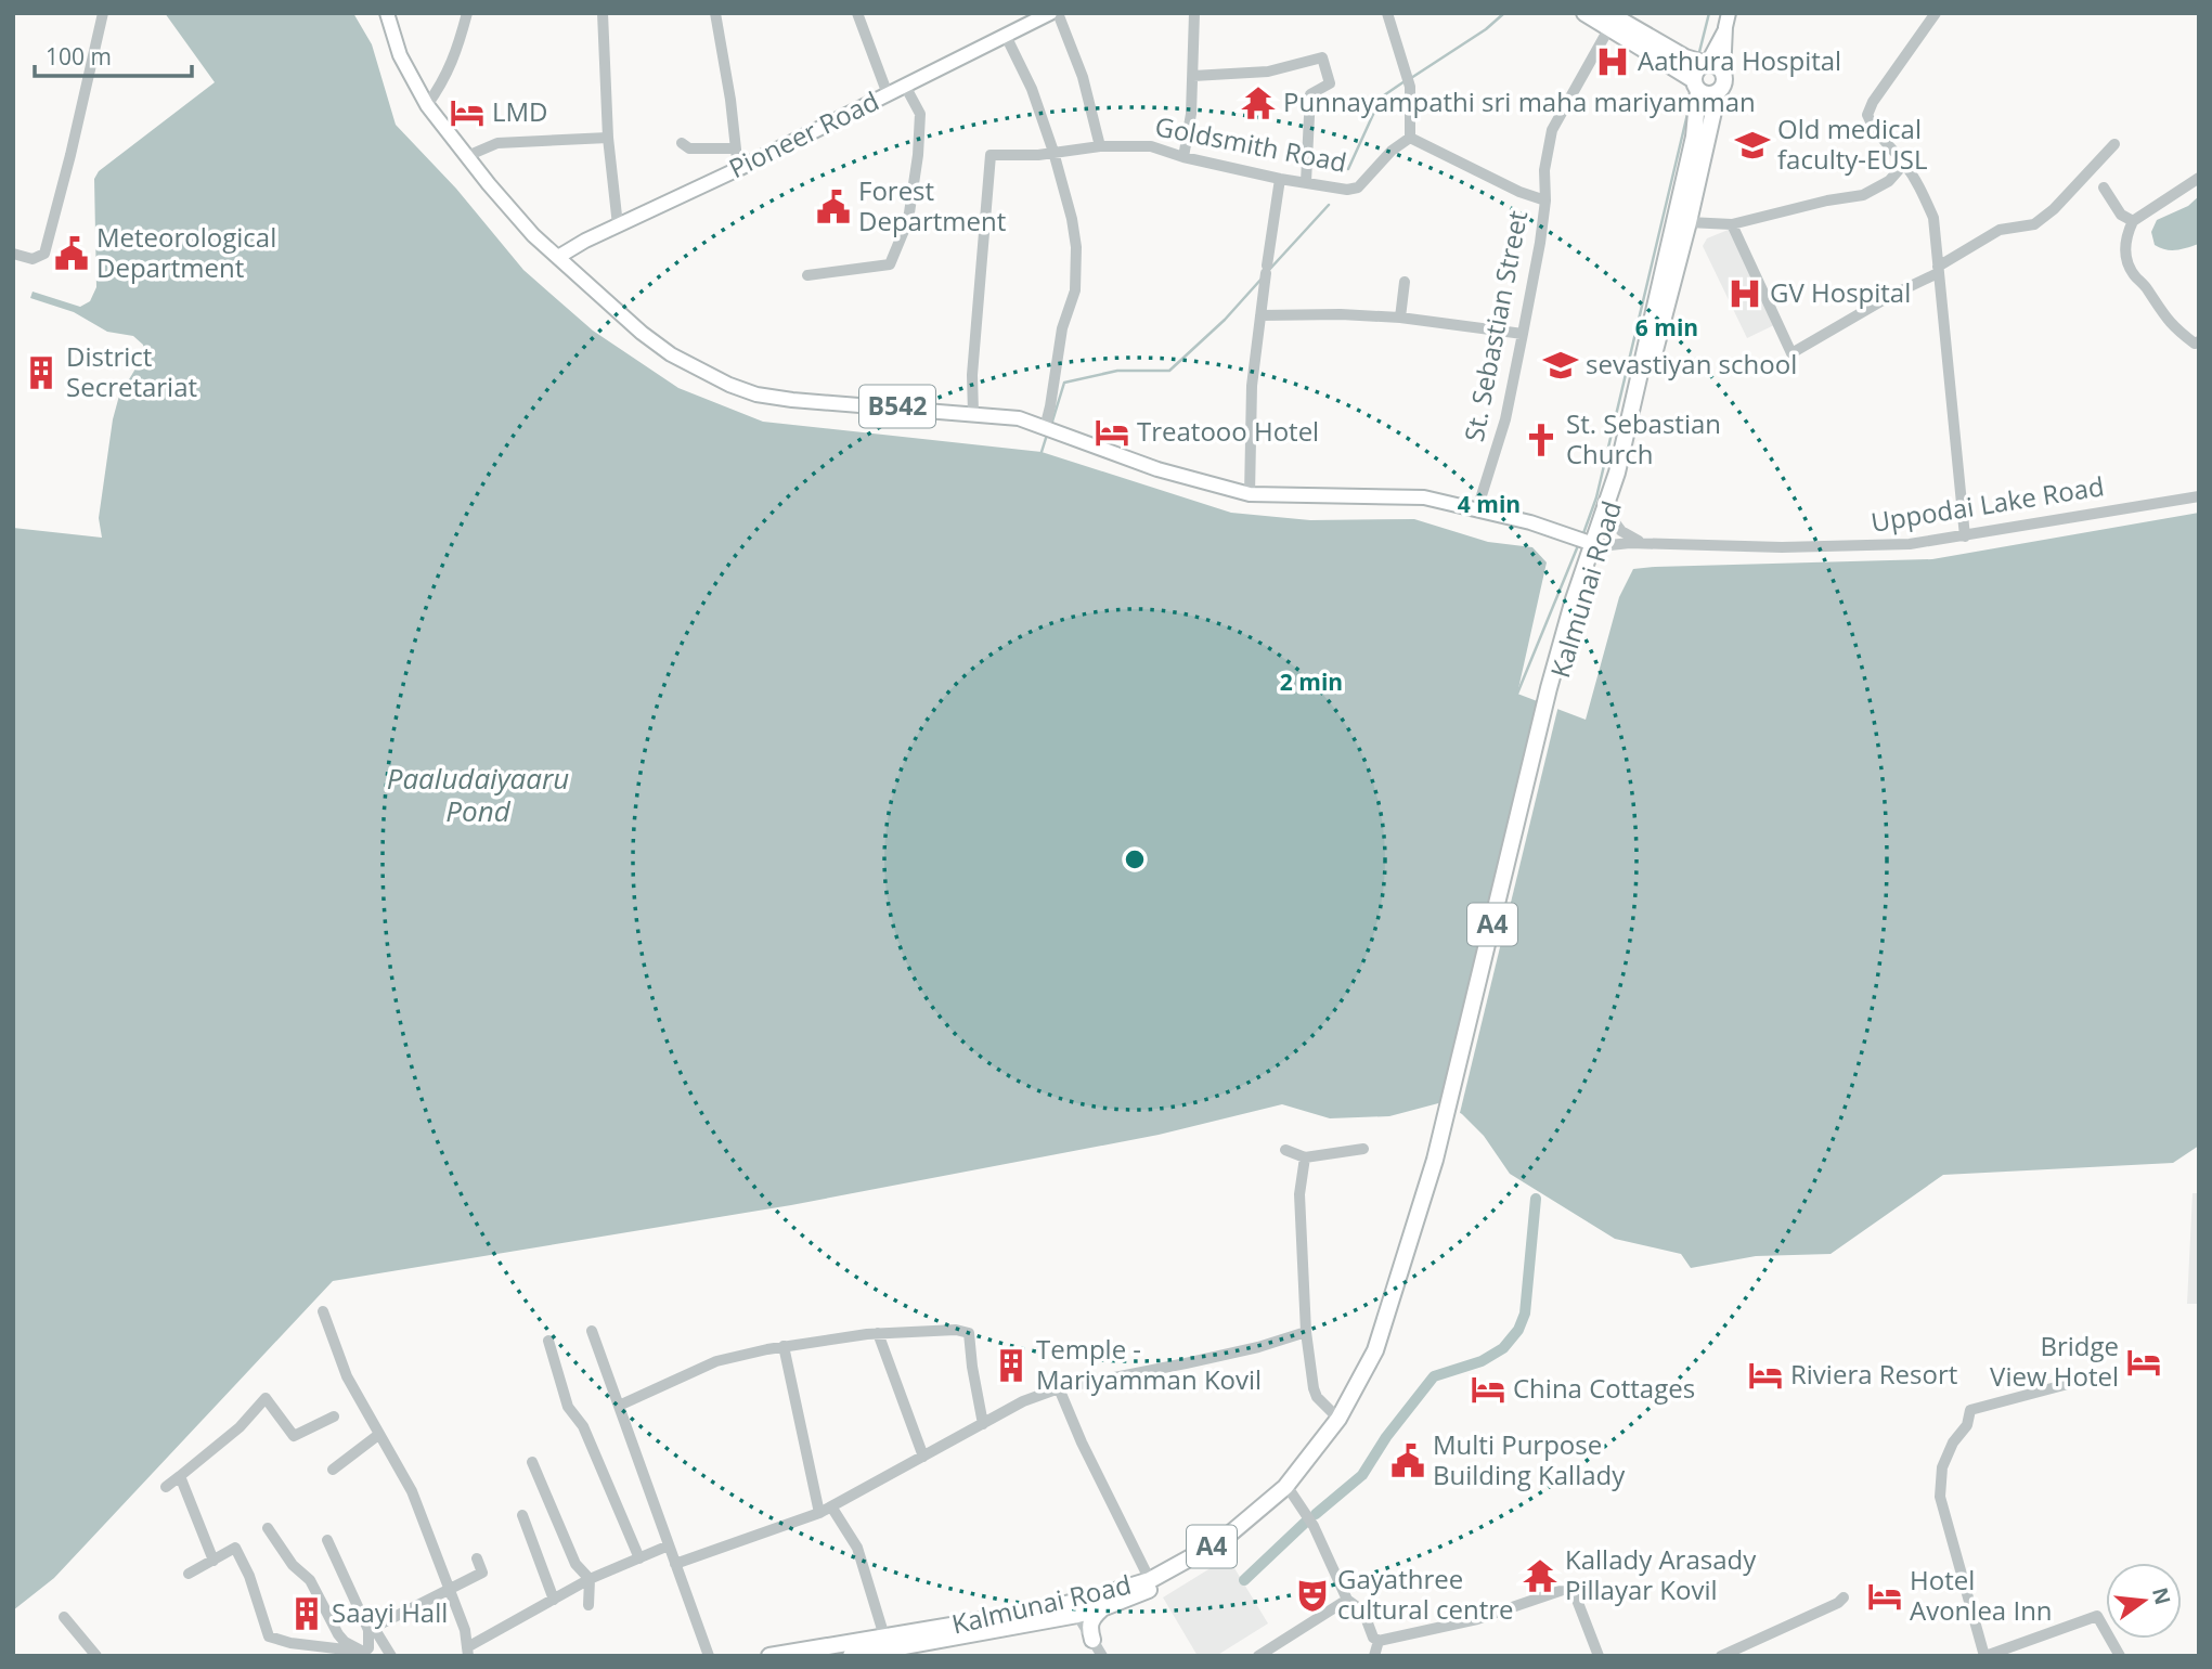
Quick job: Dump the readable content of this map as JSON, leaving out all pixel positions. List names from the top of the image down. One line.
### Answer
{"streets":{"highway":["Kalmunai Road","A4"],"main road":["Pioneer Road","B542"],"street":["Goldsmith Road","St. Sebastian Street","Uppodai Lake Road"]},"crossings":[["Pioneer Road","B542"],["Goldsmith Road","B542"],["St. Sebastian Street","B542"],["B542","Uppodai Lake Road"],["B542","Kalmunai Road"],["Uppodai Lake Road","Kalmunai Road"],["Kalmunai Road","A4"]],"water":["Paaludaiyaaru Pond"],"places":{"hospital":["Aathura Hospital","GV Hospital"],"temple":["Punnayampathi sri maha mariyamman","Kallady Arasady Pillayar Kovil"],"hotel":["LMD","Treatooo Hotel","Bridge View Hotel","Riviera Resort","China Cottages","Hotel Avonlea Inn"],"school or university":["Old medical faculty-EUSL","sevastiyan school"],"public building":["Forest Department","Meteorological Department","Multi Purpose Building Kallady"],"building":["District Secretariat","Temple - Mariyamman Kovil","Saayi Hall"],"church":["St. Sebastian Church"],"theatre":["Gayathree cultural centre"]},"scale_bar":"100 m","north":"right","rings":["6 min","4 min","2 min"]}
